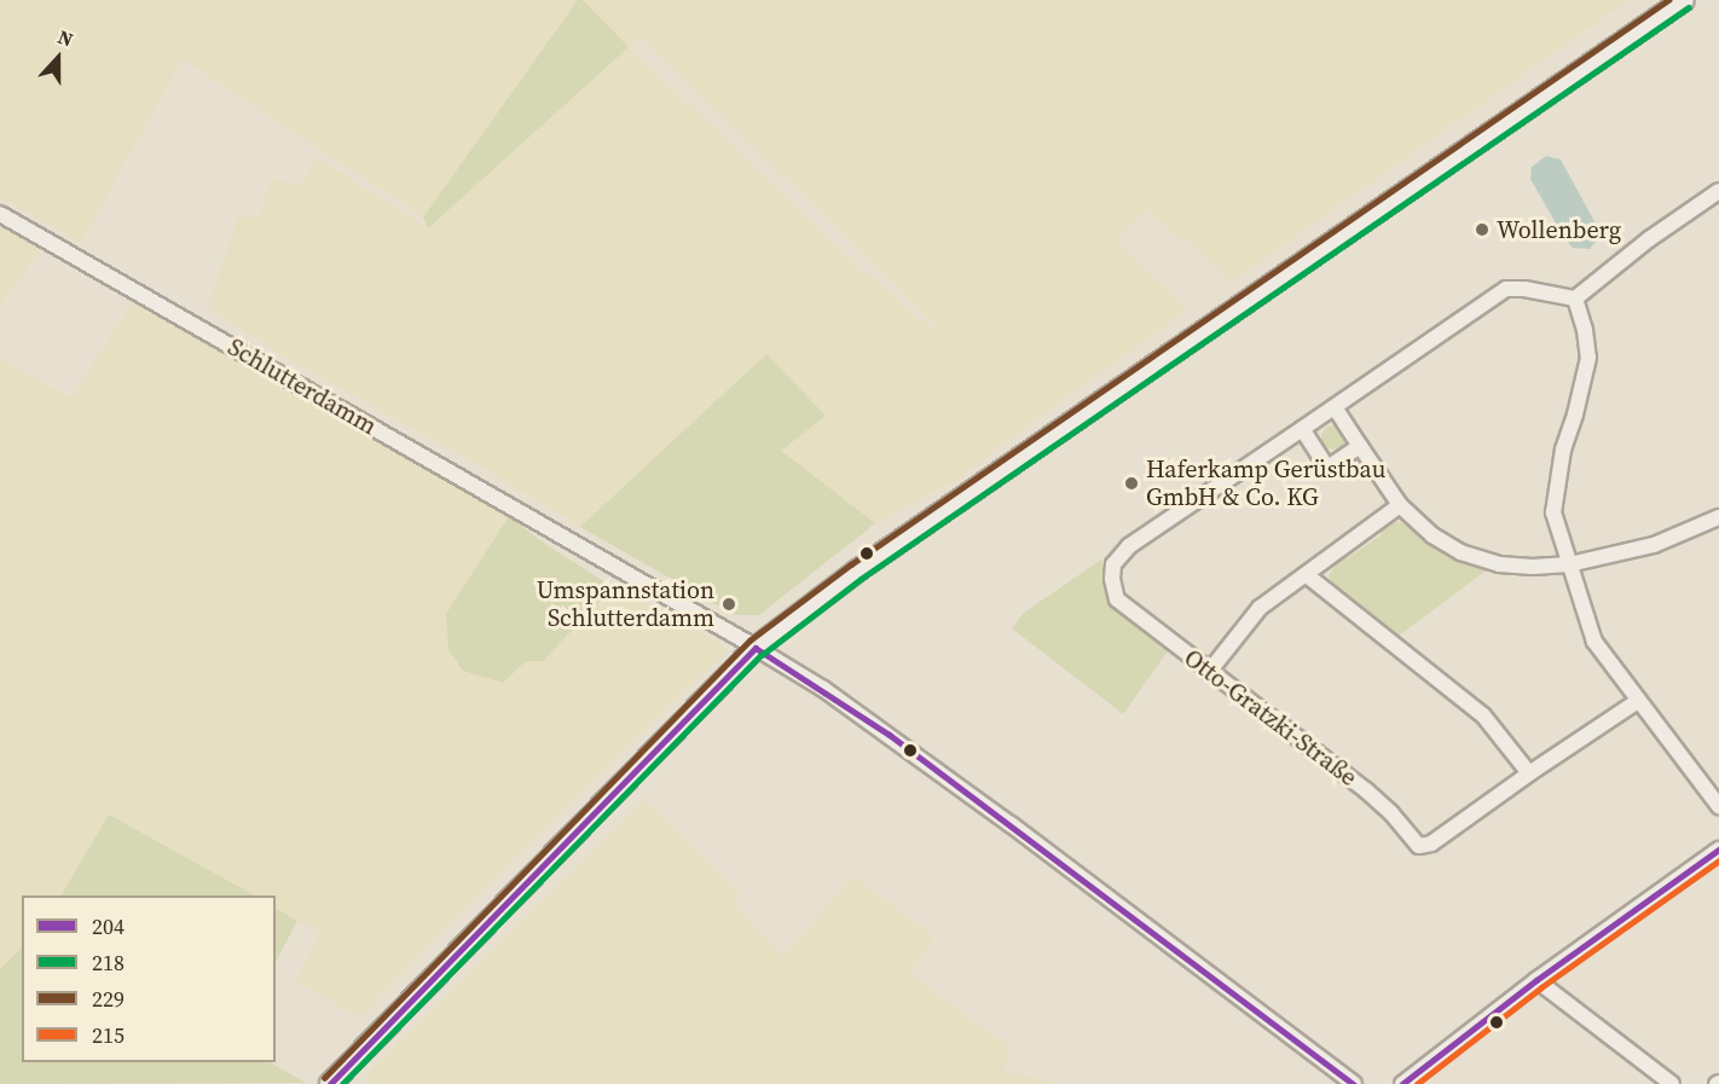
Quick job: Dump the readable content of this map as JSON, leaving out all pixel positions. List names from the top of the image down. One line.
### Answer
{"streets":{"street":["Schlutterdamm","Otto-Gratzki-Straße"]},"places":["Wollenberg","Haferkamp Gerüstbau GmbH & Co. KG","Umspannstation Schlutterdamm"],"lines":["transit line 229","transit line 218","transit line 204","transit line 215"],"legend":["204","218","229","215"],"north":"top"}
